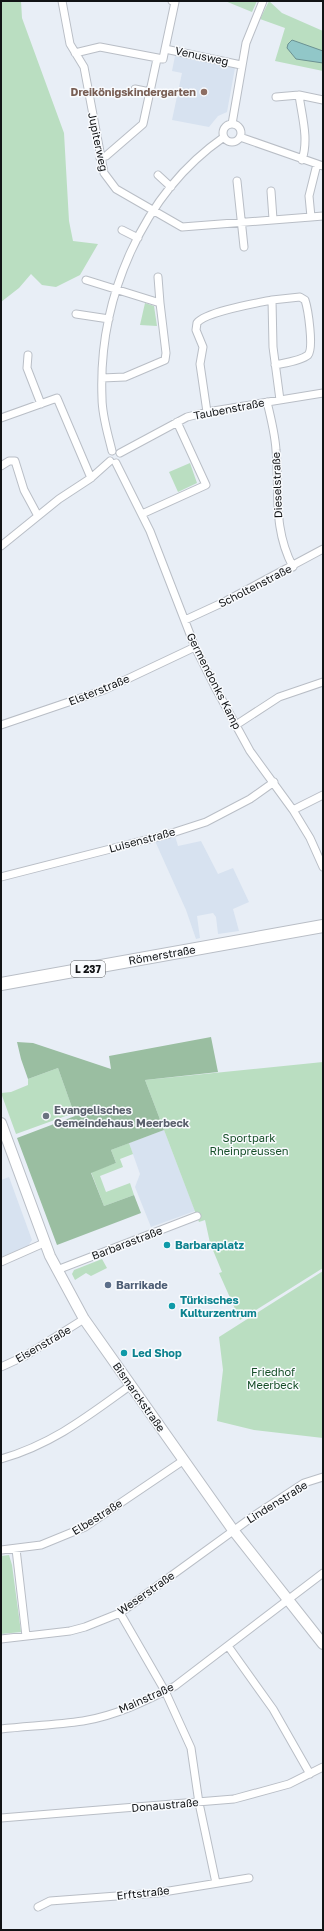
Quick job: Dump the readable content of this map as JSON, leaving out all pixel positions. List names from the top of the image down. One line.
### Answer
{"streets":{"main road":["Römerstraße","L 237","Bismarckstraße"],"street":["Venusweg","Jupiterweg","Taubenstraße","Dieselstraße","Scholtenstraße","Germendonks Kamp","Elsterstraße","Luisenstraße","Barbarastraße","Eisenstraße","Lindenstraße","Elbestraße","Weserstraße","Mainstraße","Donaustraße","Erftstraße"]},"crossings":[["Venusweg","Jupiterweg"],["Taubenstraße","Dieselstraße"],["Taubenstraße","Germendonks Kamp"],["Dieselstraße","Scholtenstraße"],["Scholtenstraße","Germendonks Kamp"],["Germendonks Kamp","Elsterstraße"],["Germendonks Kamp","Luisenstraße"],["Barbarastraße","Bismarckstraße"],["Eisenstraße","Bismarckstraße"],["Bismarckstraße","Lindenstraße"],["Bismarckstraße","Elbestraße"],["Bismarckstraße","Weserstraße"],["Bismarckstraße","Mainstraße"],["Lindenstraße","Weserstraße"]],"parks":["Sportpark Rheinpreussen","Friedhof Meerbeck"],"places":["Dreikönigskindergarten","Evangelisches Gemeindehaus Meerbeck","Barbaraplatz","Barrikade","Türkisches Kulturzentrum","Led Shop"]}
